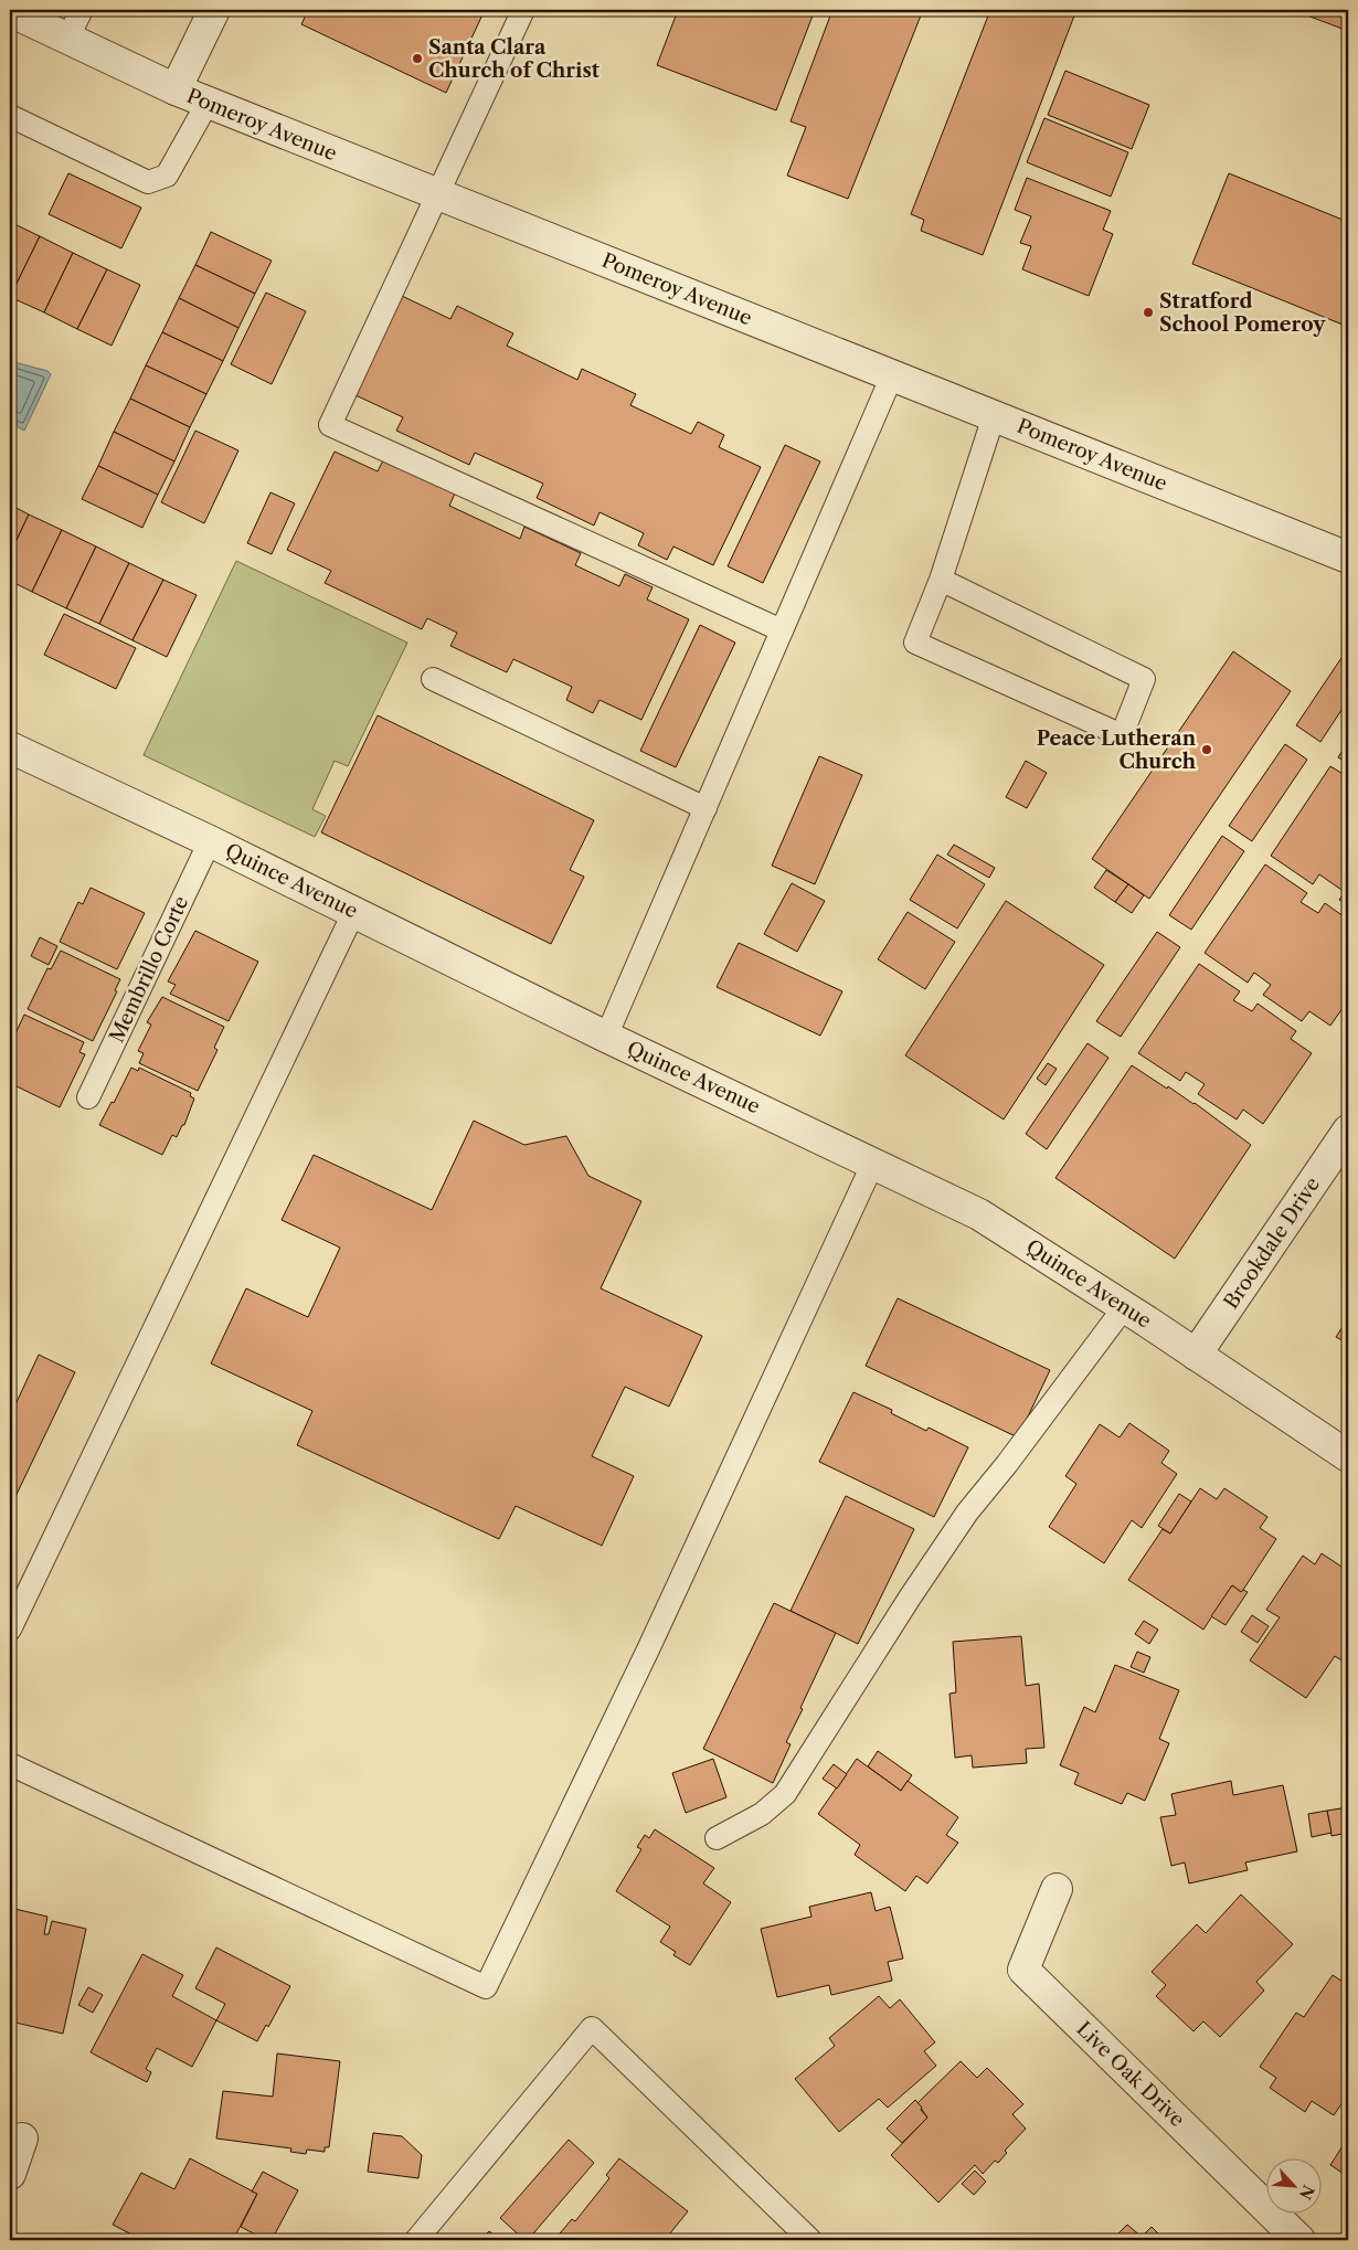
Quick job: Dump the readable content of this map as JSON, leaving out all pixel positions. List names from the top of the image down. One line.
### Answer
{"streets":{"street":["Pomeroy Avenue","Quince Avenue","Brookdale Drive","Live Oak Drive"],"lane":["Membrillo Corte"]},"crossings":[["Quince Avenue","Membrillo Corte"],["Quince Avenue","Brookdale Drive"]],"places":["Santa Clara Church of Christ","Stratford School Pomeroy","Peace Lutheran Church"],"north":"bottom right"}
